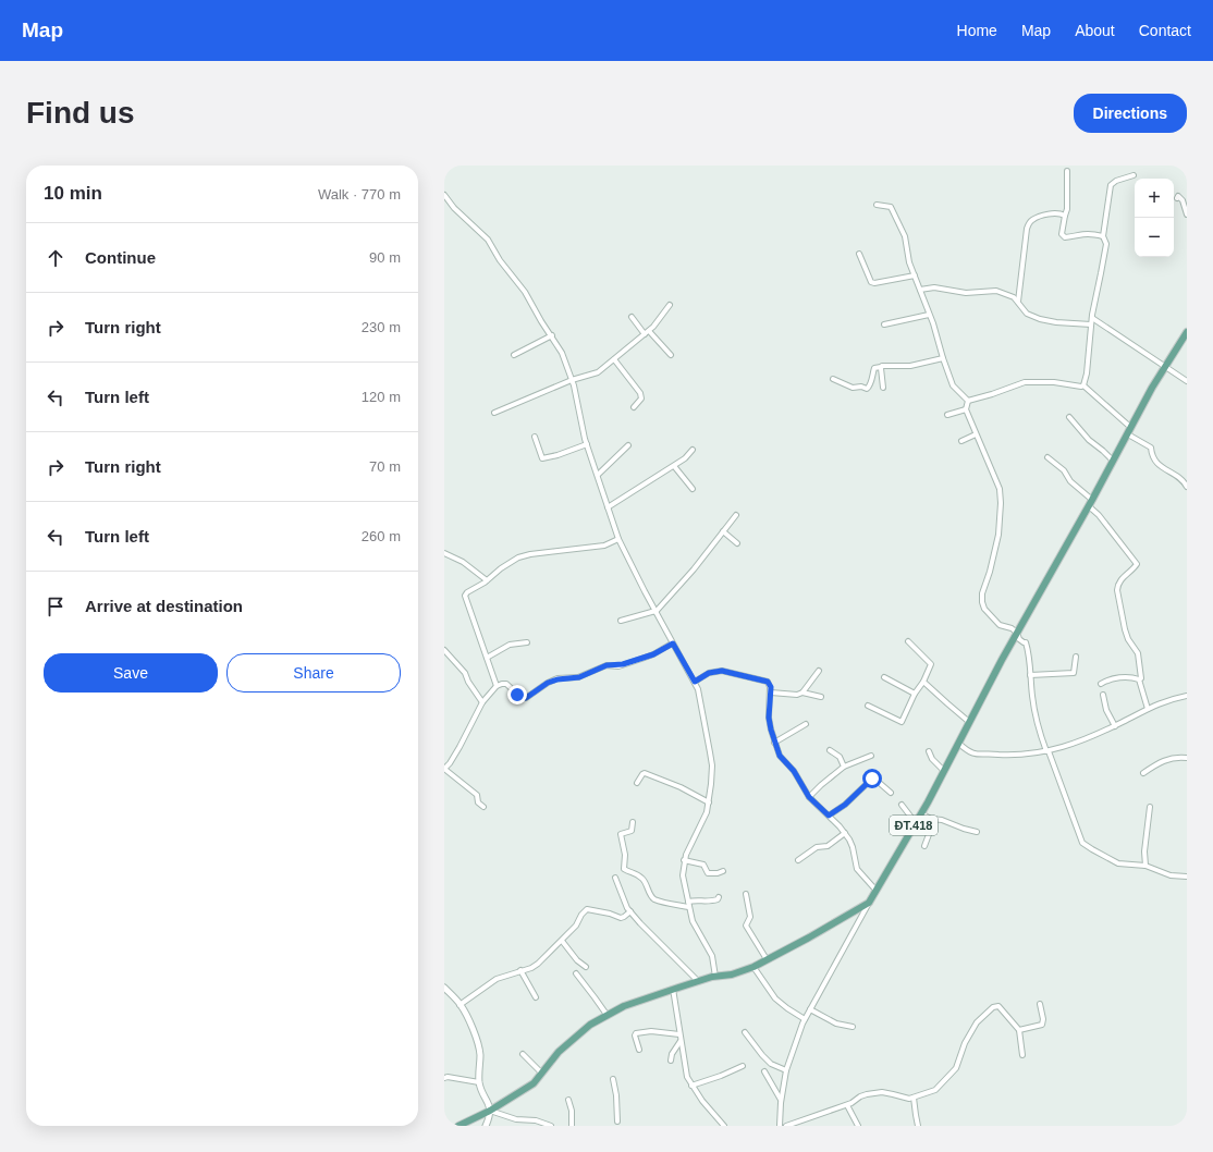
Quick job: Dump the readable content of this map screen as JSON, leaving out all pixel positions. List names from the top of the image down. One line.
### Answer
{"streets":{"main road":["ĐT.418"]},"page":{"header":"Map","nav":["Home","Map","About","Contact"],"buttons":["Directions",["Save","Share"]],"title":"Find us","heading":["10 min","Walk · 770 m"],"map_buttons":["+","−"],"list":[["Continue","90 m"],["Turn right","230 m"],["Turn left","120 m"],["Turn right","70 m"],["Turn left","260 m"],"Arrive at destination"]}}
